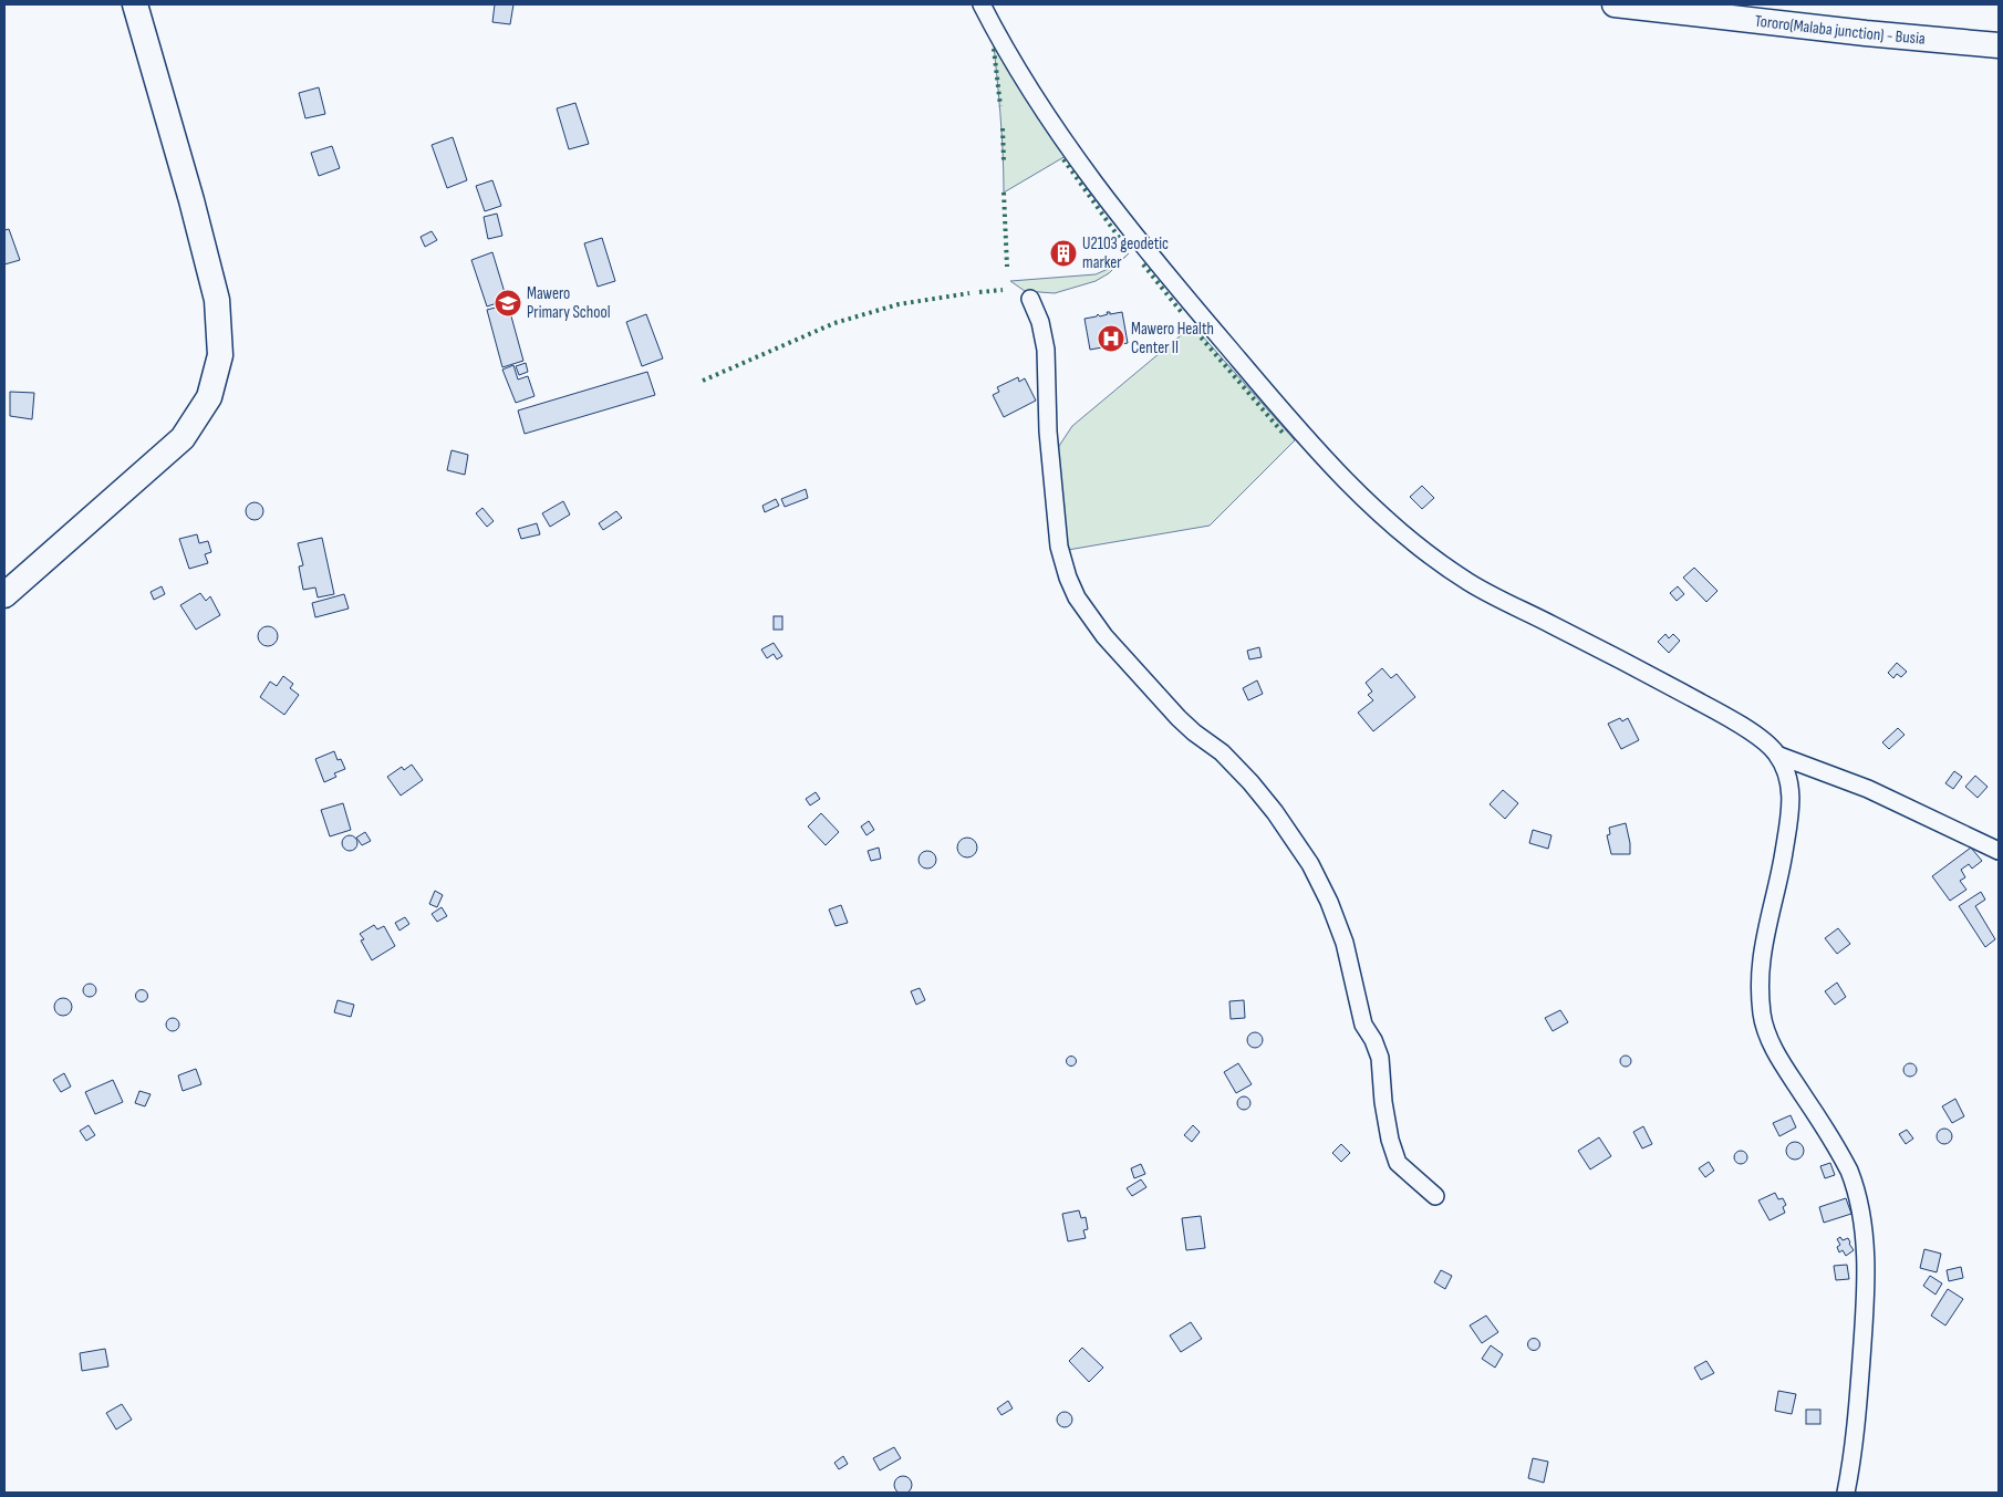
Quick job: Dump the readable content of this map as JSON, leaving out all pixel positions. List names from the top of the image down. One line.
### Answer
{"streets":{"street":["Tororo(Malaba junction) - Busia"]},"places":{"building":["U2103 geodetic marker"],"school or university":["Mawero Primary School"],"hospital":["Mawero Health Center II"]}}
